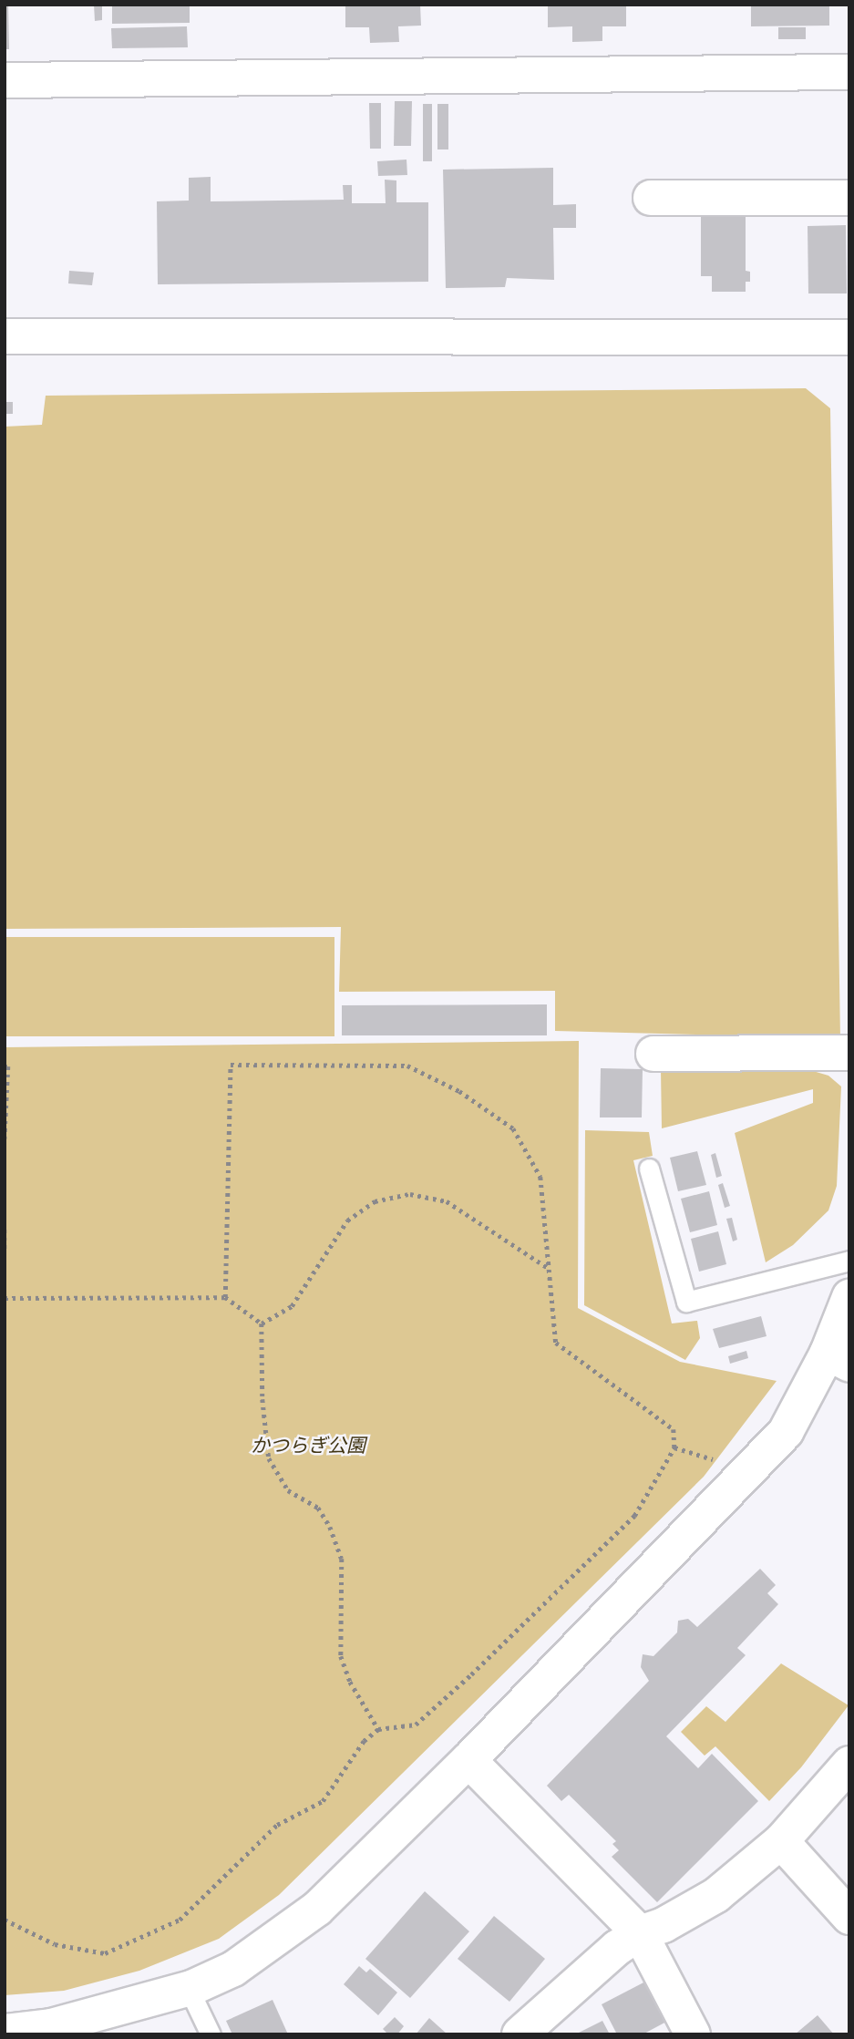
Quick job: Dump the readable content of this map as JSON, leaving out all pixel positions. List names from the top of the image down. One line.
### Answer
{"parks":["かつらぎ公園"]}
